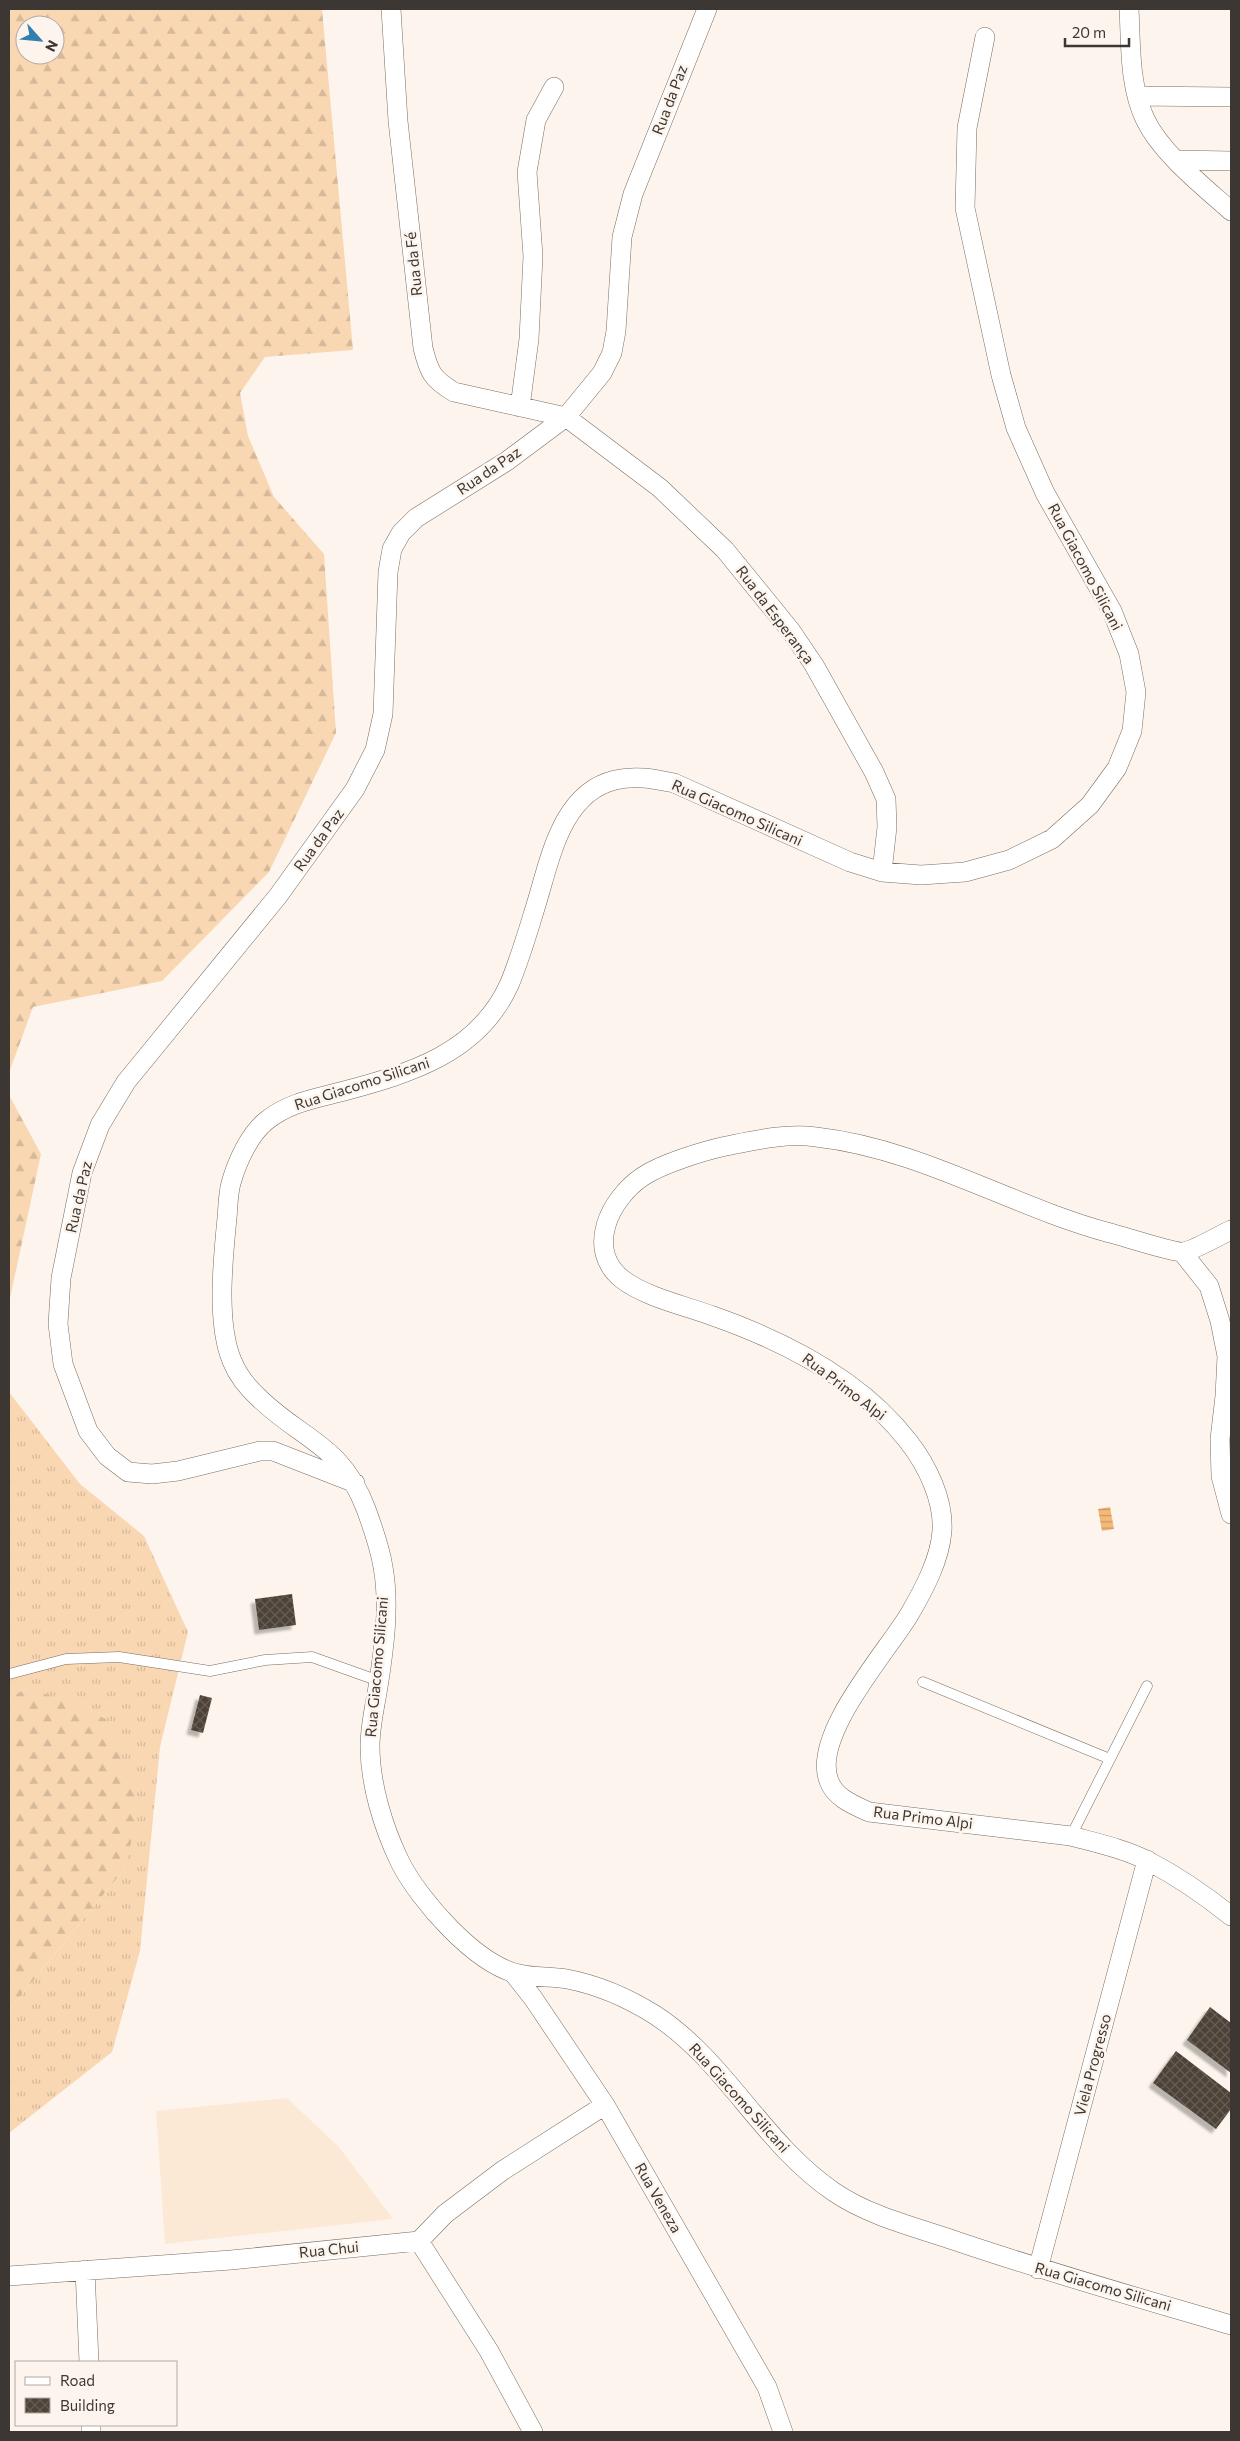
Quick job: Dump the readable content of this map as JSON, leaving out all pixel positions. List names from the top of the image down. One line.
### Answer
{"streets":{"street":["Rua da Paz","Rua da Fé","Rua Giacomo Silicani","Rua da Esperança","Rua Primo Alpi","Viela Progresso","Rua Veneza","Rua Chui"]},"crossings":[["Rua da Paz","Rua da Fé"],["Rua da Paz","Rua Giacomo Silicani"],["Rua da Paz","Rua da Esperança"],["Rua da Fé","Rua da Esperança"],["Rua Giacomo Silicani","Rua da Esperança"],["Rua Giacomo Silicani","Viela Progresso"],["Rua Giacomo Silicani","Rua Veneza"],["Rua Primo Alpi","Viela Progresso"]],"legend":["Road","Building"],"scale_bar":"20 m","north":"bottom right"}
